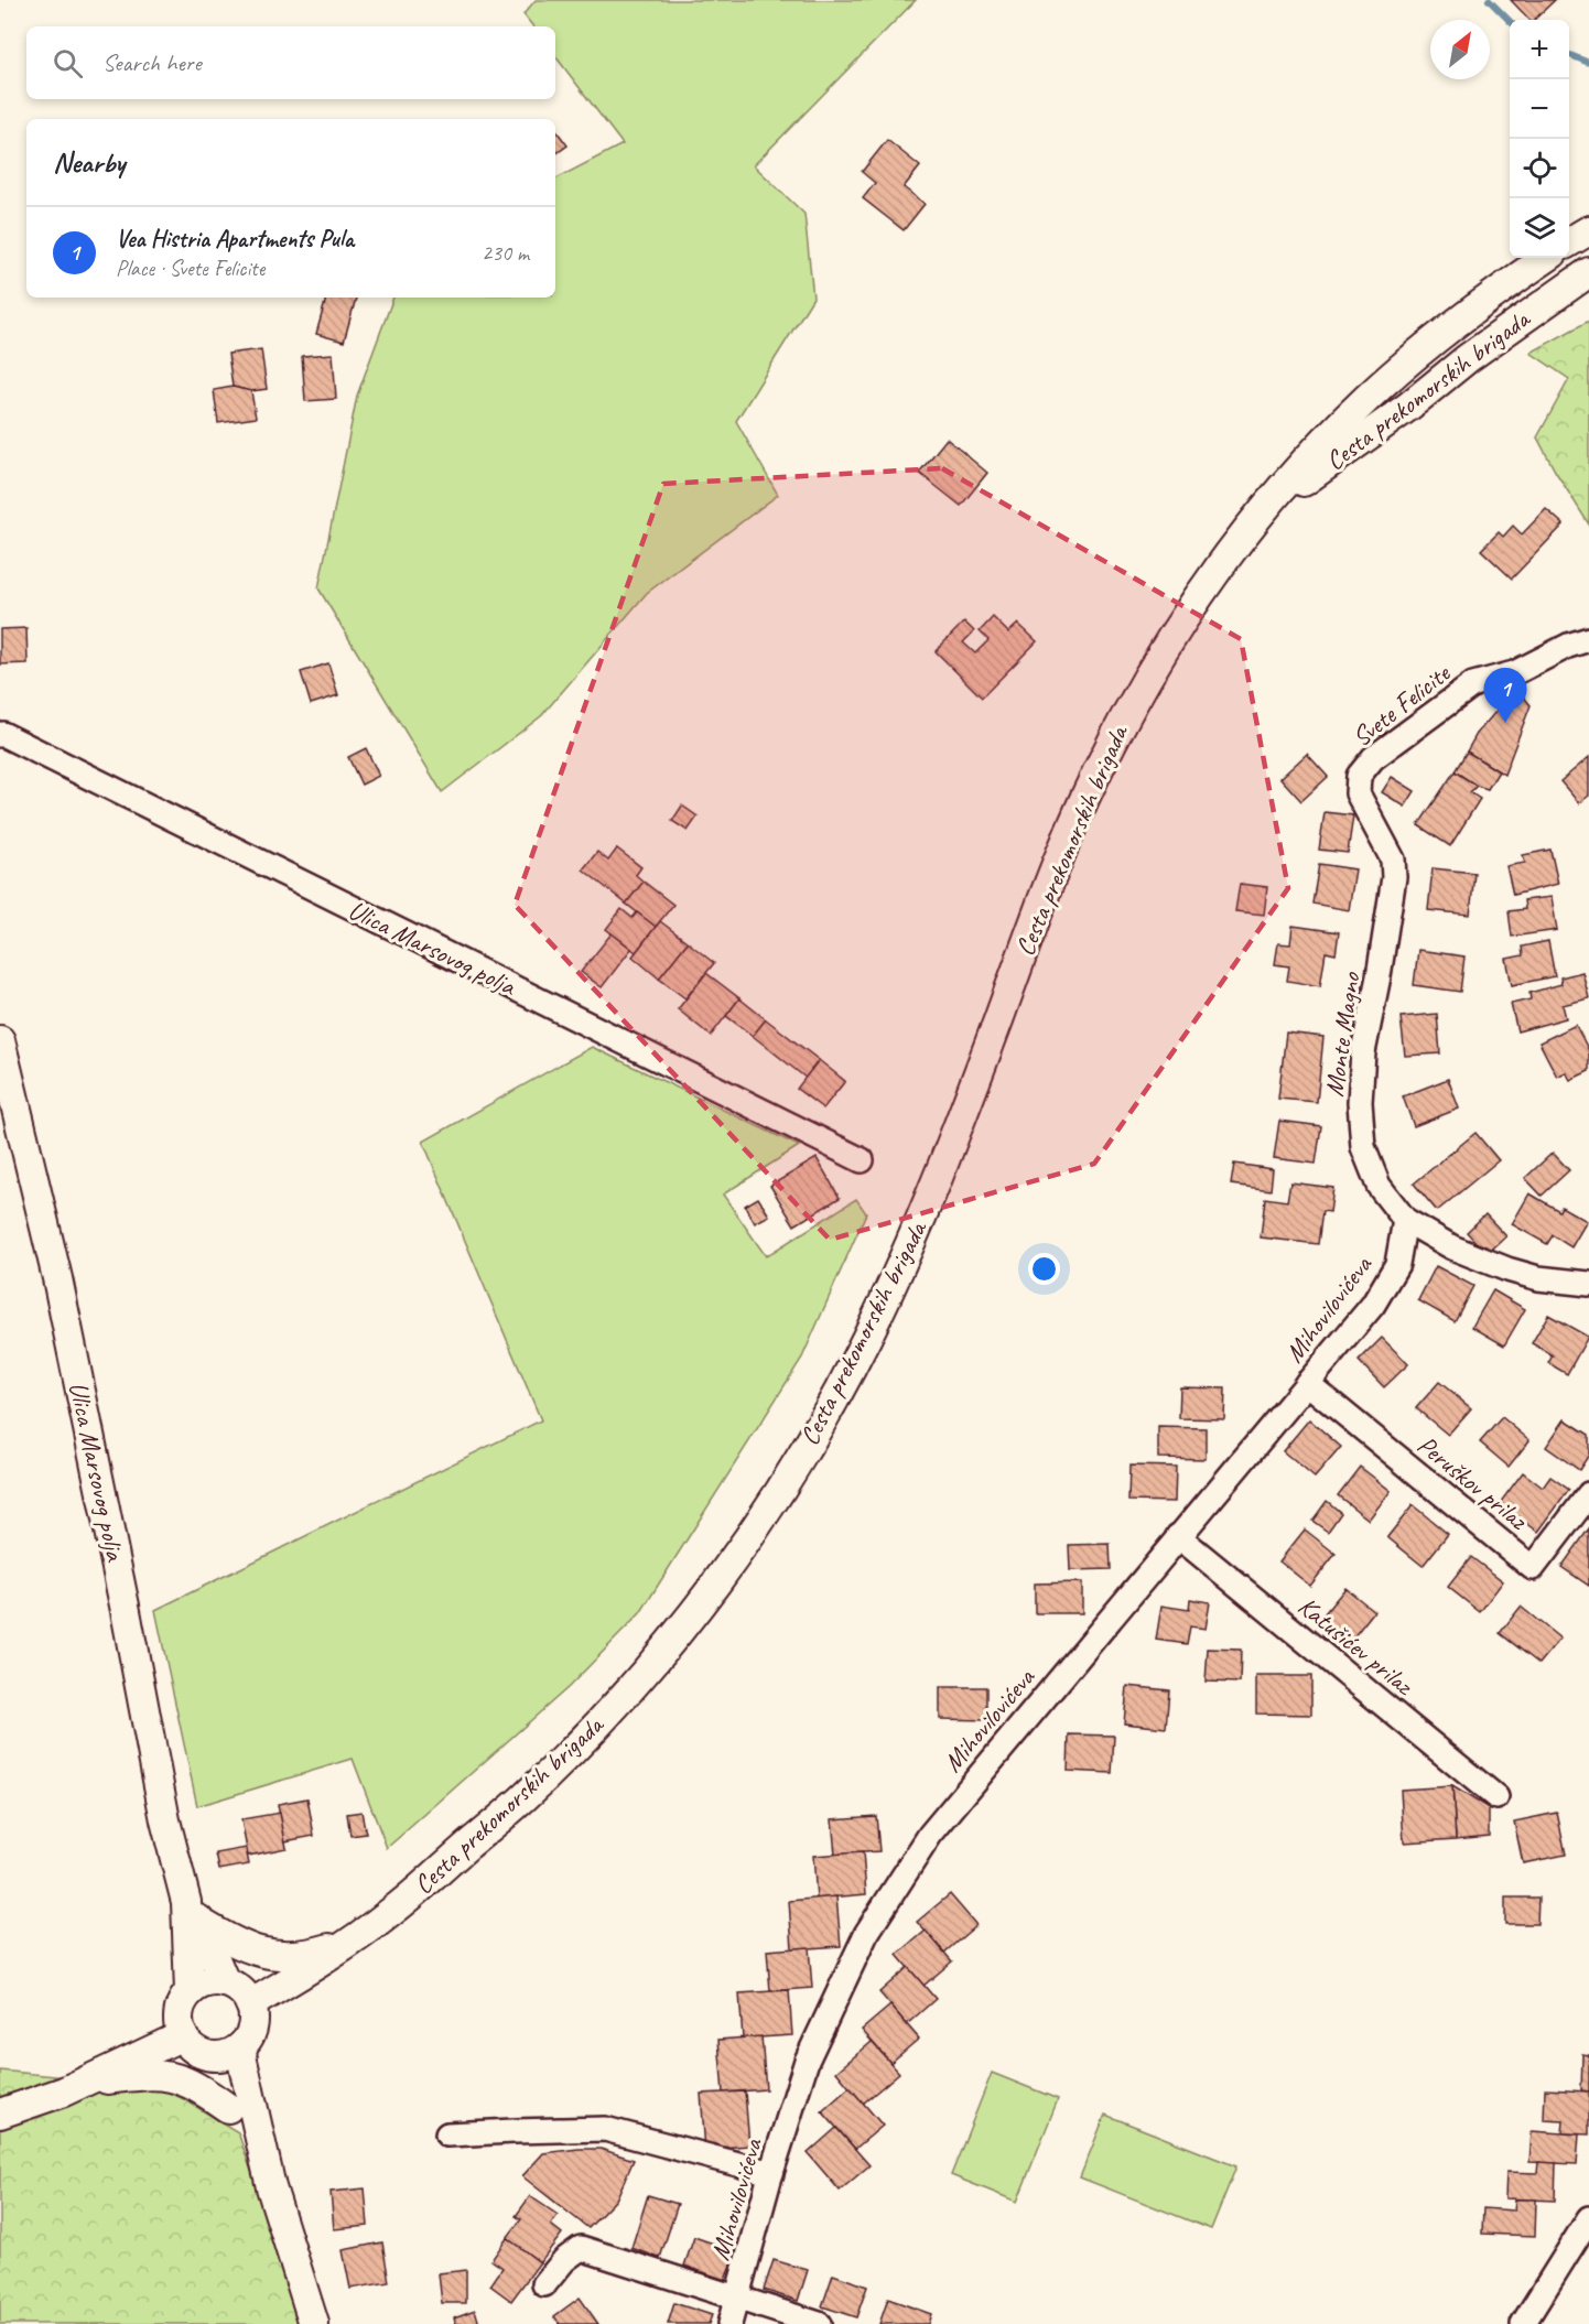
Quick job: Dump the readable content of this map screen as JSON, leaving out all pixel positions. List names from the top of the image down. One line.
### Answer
{"streets":{"main road":["Cesta prekomorskih brigada","Ulica Marsovog polja"],"street":["Svete Felicite","Monte Magno","Mihovilovićeva","Peruškov prilaz","Katušićev prilaz"]},"crossings":[["Cesta prekomorskih brigada","Ulica Marsovog polja"],["Svete Felicite","Monte Magno"],["Monte Magno","Mihovilovićeva"],["Mihovilovićeva","Peruškov prilaz"],["Mihovilovićeva","Katušićev prilaz"]],"north":"top right","page":{"map_buttons":["+","−"],"search":"Search here","heading":"Nearby","list":[{"mark":"1","name":"Vea Histria Apartments Pula","note":"Place · Svete Felicite","value":"230 m"}],"pins":"1"}}
